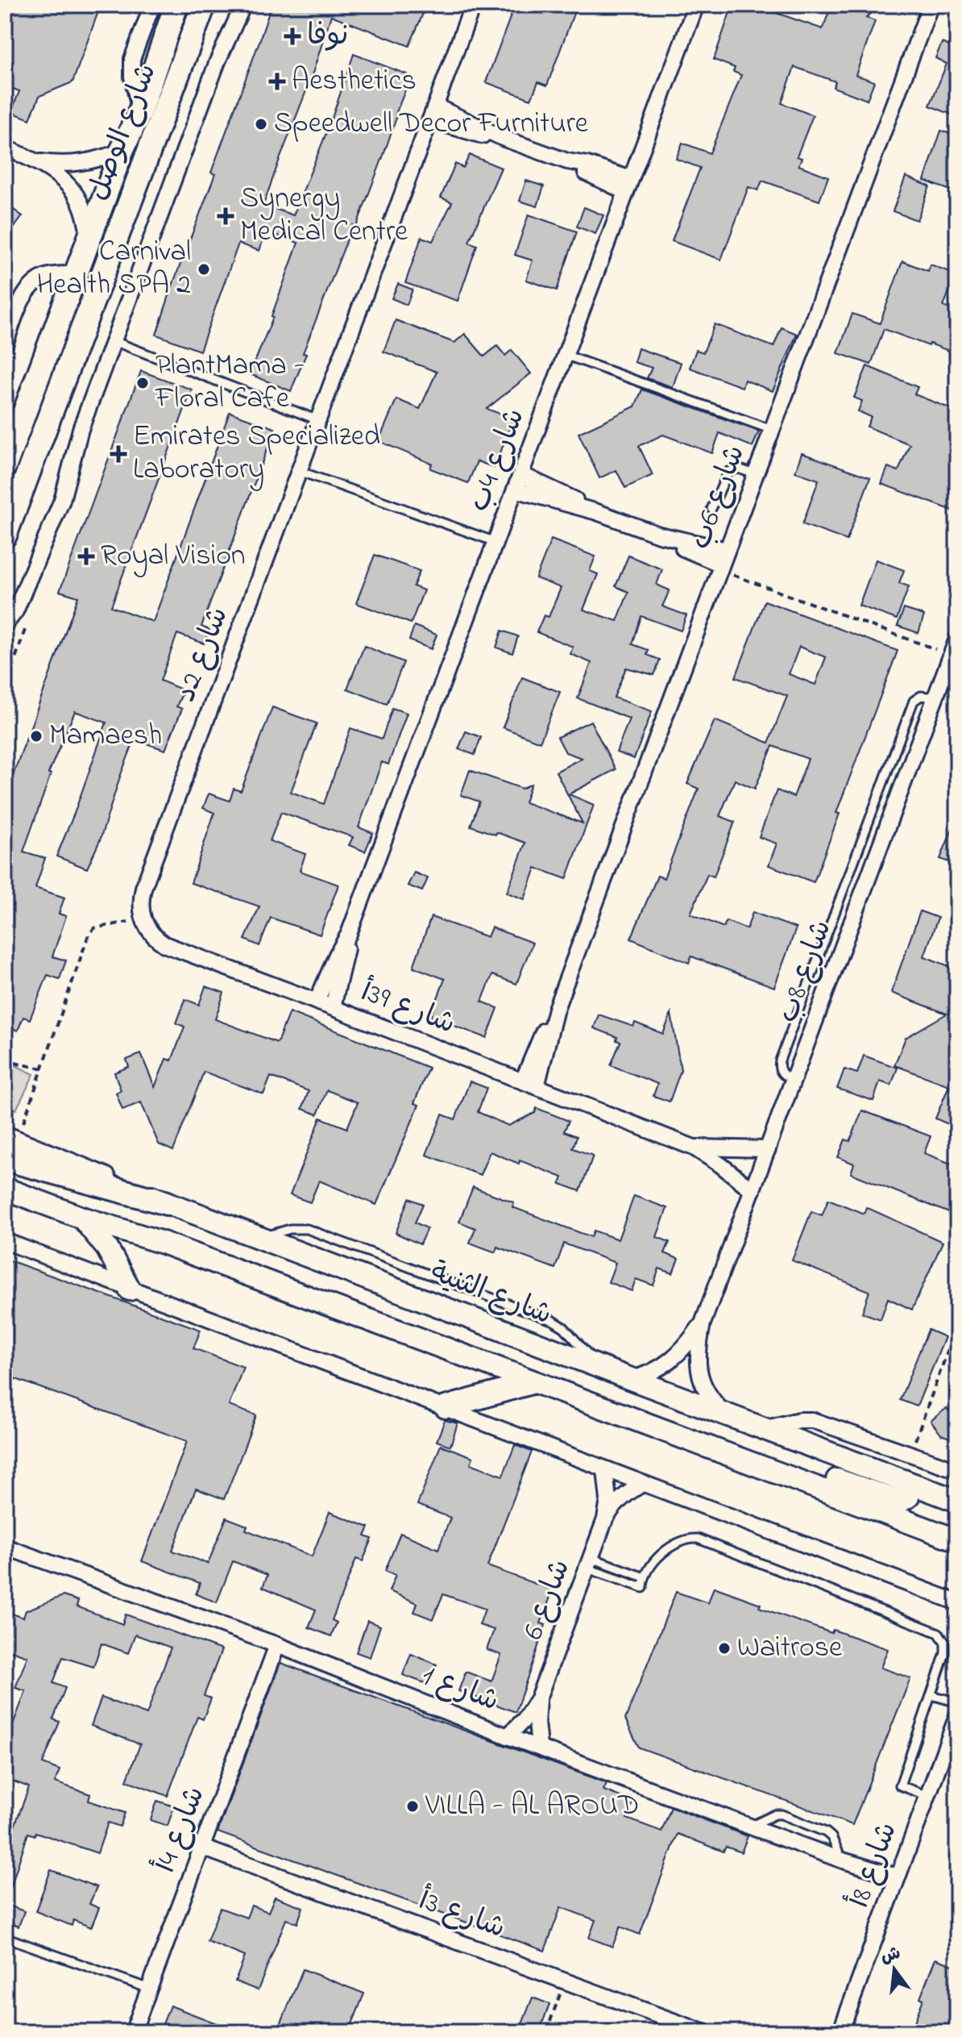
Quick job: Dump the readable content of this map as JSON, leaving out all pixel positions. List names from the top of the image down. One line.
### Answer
{"streets":{"main road":["شارع الوصل","شارع الثنية"],"street":["شارع 4ب","شارع 6ب","شارع 2د","شارع 8ب","شارع 39أ","شارع 6","شارع 1","شارع 4أ","شارع 8أ","شارع 3أ"]},"crossings":[["شارع 4ب","شارع 39أ"],["شارع 6ب","شارع 39أ"],["شارع 2د","شارع 39أ"],["شارع 8ب","شارع 39أ"],["شارع 8ب","شارع الثنية"],["شارع 6","شارع 1"],["شارع 1","شارع 4أ"],["شارع 1","شارع 8أ"],["شارع 4أ","شارع 3أ"]],"places":{"health":["نوفا","Aesthetics","Synergy Medical Centre","Emirates Specialized Laboratory","Royal Vision"],"other":["Speedwell Decor Furniture","Carnival Health SPA 2","PlantMama - Floral Cafe","Mamaesh","Waitrose","VILLA - AL AROUD"]},"north":"top"}
